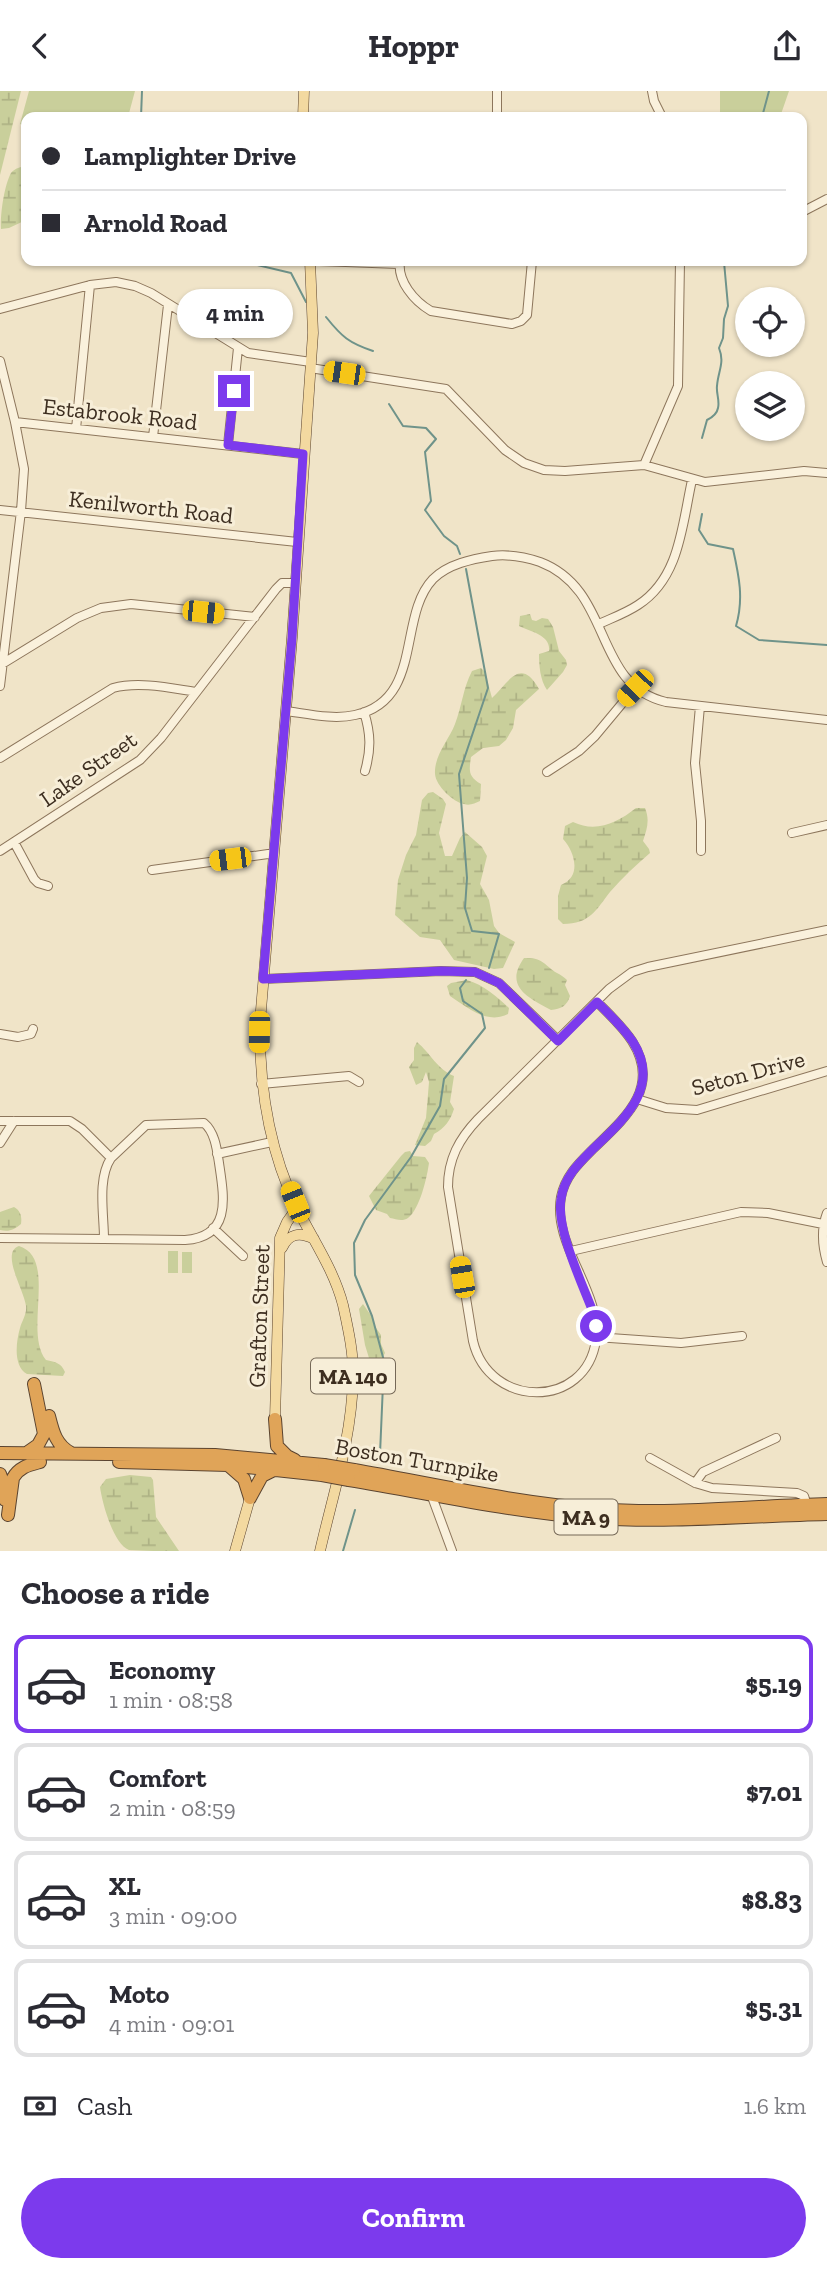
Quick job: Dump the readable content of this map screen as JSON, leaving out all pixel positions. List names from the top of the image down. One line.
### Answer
{"streets":{"highway":["Boston Turnpike","MA 9"],"main road":["Grafton Street","MA 140"],"street":["Estabrook Road","Kenilworth Road","Lake Street","Seton Drive"]},"crossings":[["Estabrook Road","MA 140"],["Kenilworth Road","MA 140"],["Lake Street","MA 140"],["Grafton Street","MA 140"]],"page":{"header":"Hoppr","banner":["Lamplighter Drive","Arnold Road"],"bubble":"4 min","heading":"Choose a ride","list":[{"name":"Economy","note":"1 min · 08:58","value":"$5.19"},{"name":"Comfort","note":"2 min · 08:59","value":"$7.01"},{"name":"XL","note":"3 min · 09:00","value":"$8.83"},{"name":"Moto","note":"4 min · 09:01","value":"$5.31"}],"pay":["Cash","1.6 km"],"buttons":"Confirm"}}
